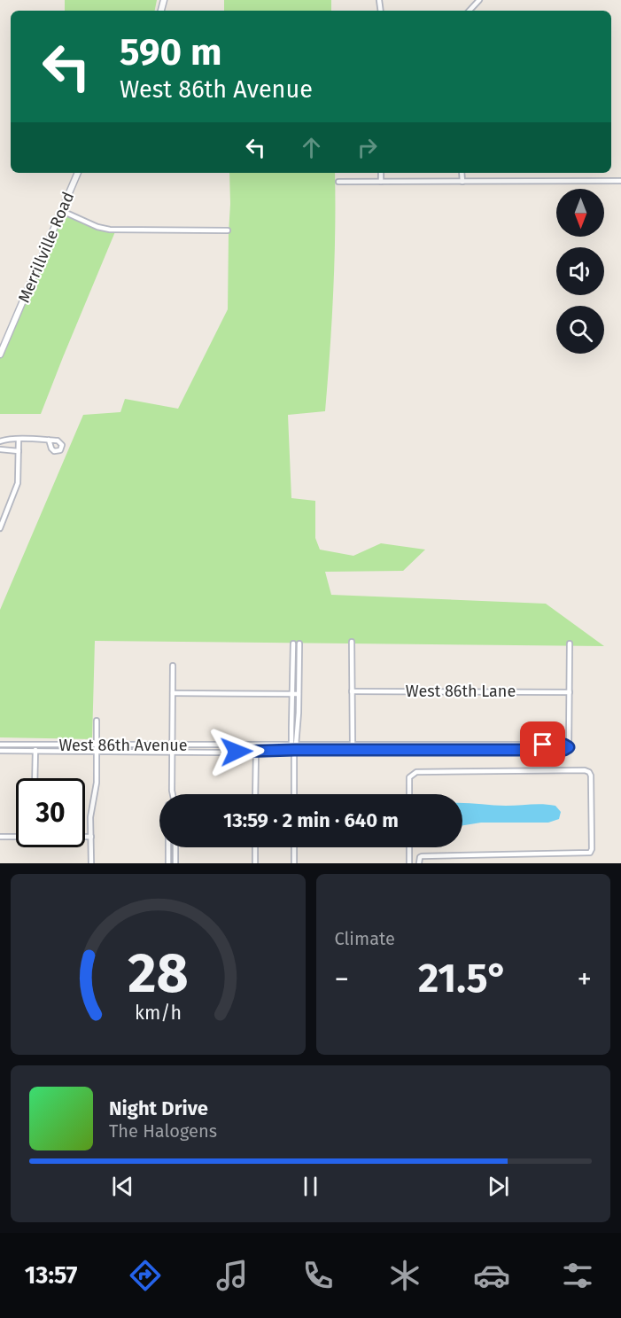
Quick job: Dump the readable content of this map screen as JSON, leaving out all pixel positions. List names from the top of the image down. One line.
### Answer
{"streets":{"street":["Merrillville Road","West 86th Lane","West 86th Avenue"]},"north":"bottom","page":{"turn":["590 m","West 86th Avenue"],"limit":"30","trip":"13:59 · 2 min · 640 m","tile":"Climate","heat":["−","21.5°","+"],"song":["Night Drive","The Halogens"],"tabs":"13:57","gauge":["28","km/h"]}}
